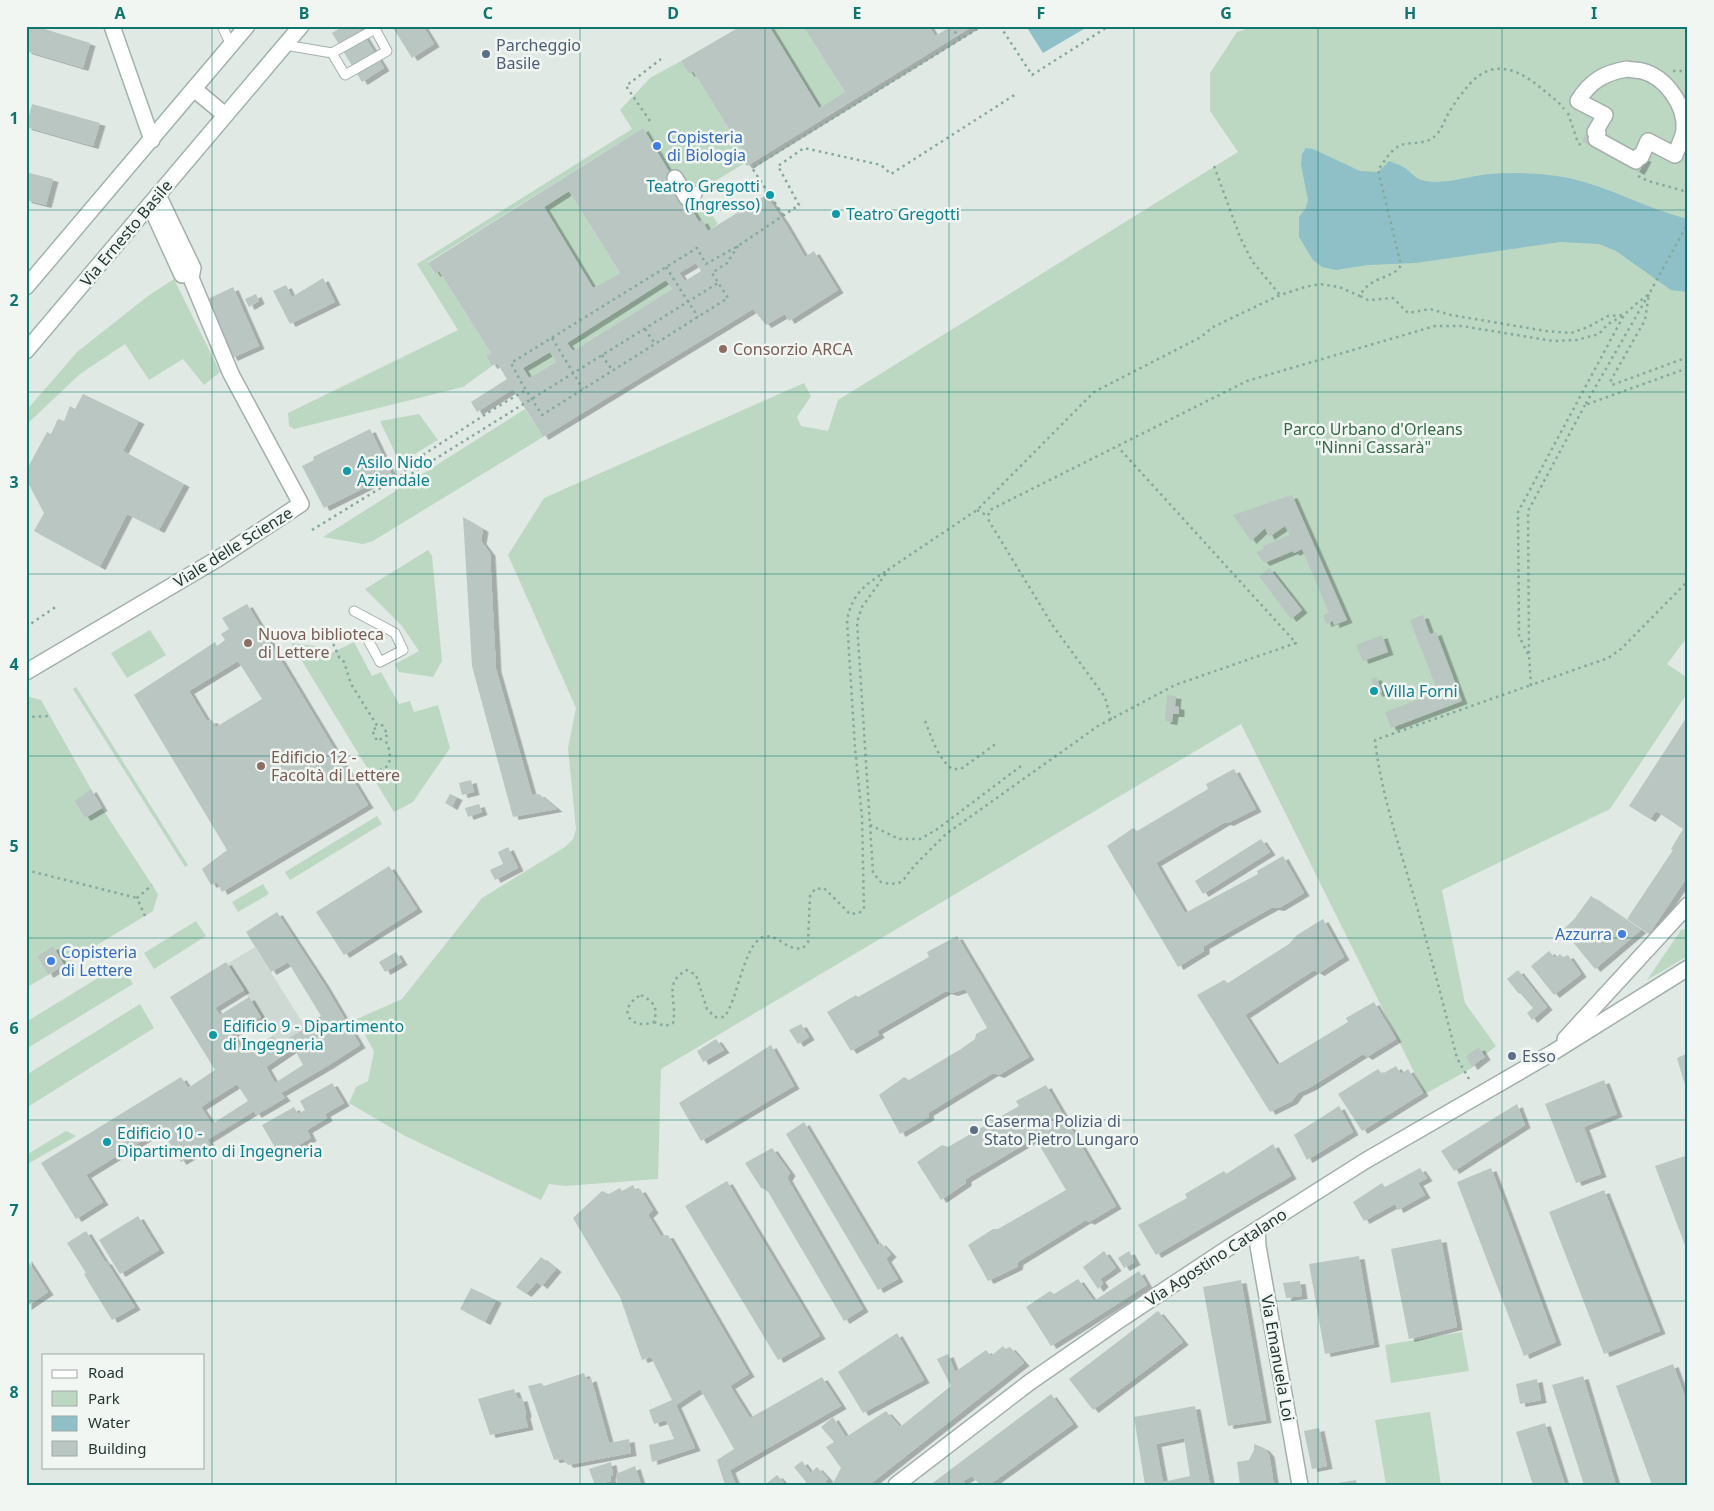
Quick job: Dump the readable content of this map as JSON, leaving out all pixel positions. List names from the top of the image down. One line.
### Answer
{"streets":{"street":["Via Ernesto Basile","Viale delle Scienze","Via Agostino Catalano","Via Emanuela Loi"]},"crossings":[["Via Ernesto Basile","Viale delle Scienze"],["Via Agostino Catalano","Via Emanuela Loi"]],"parks":["Parco Urbano d'Orleans \"Ninni Cassarà\""],"places":["Parcheggio Basile","Copisteria di Biologia","Teatro Gregotti (Ingresso)","Teatro Gregotti","Consorzio ARCA","Asilo Nido Aziendale","Nuova biblioteca di Lettere","Villa Forni","Edificio 12 - Facoltà di Lettere","Azzurra","Copisteria di Lettere","Edificio 9 - Dipartimento di Ingegneria","Esso","Caserma Polizia di Stato Pietro Lungaro","Edificio 10 - Dipartimento di Ingegneria"],"legend":["Road","Park","Water","Building"],"grid":{"columns":["A","B","C","D","E","F","G","H","I"],"rows":["1","2","3","4","5","6","7","8"]}}
